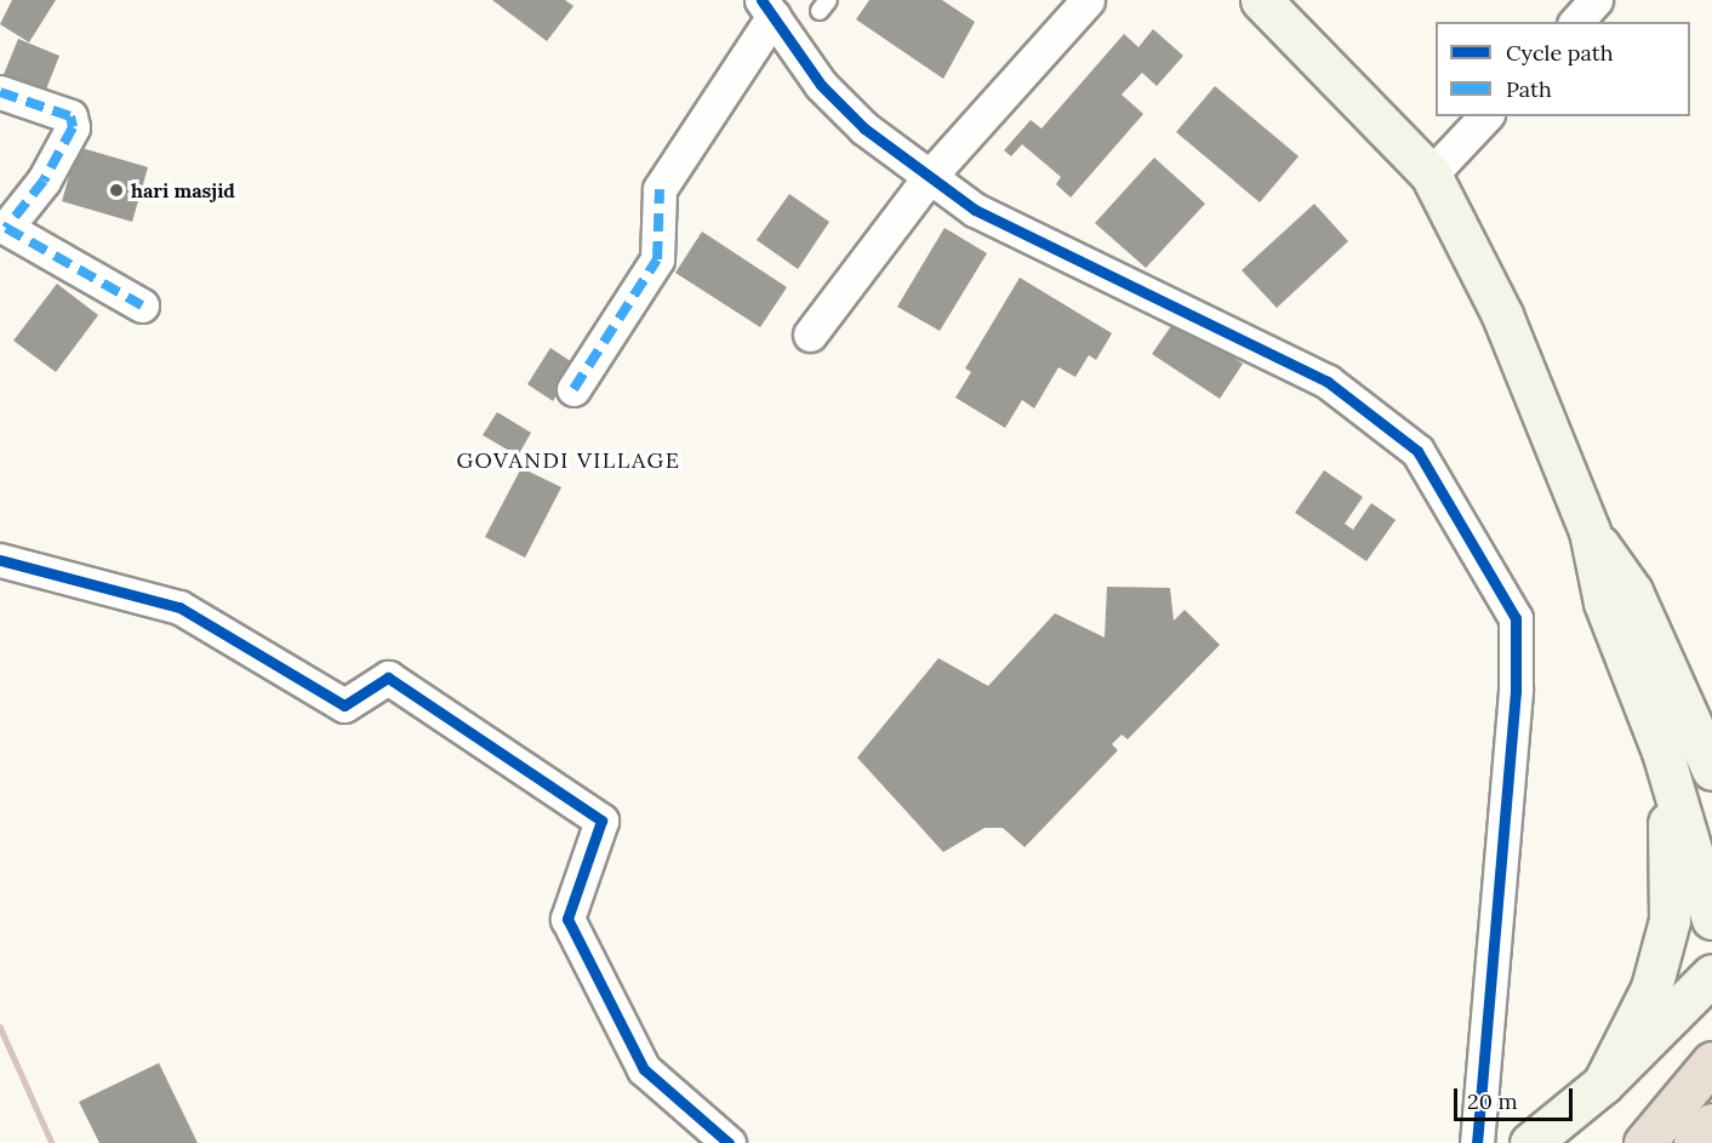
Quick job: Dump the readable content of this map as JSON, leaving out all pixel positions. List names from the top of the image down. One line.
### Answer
{"districts":["GOVANDI VILLAGE"],"places":["hari masjid"],"legend":["Cycle path","Path"],"scale_bar":"20 m"}
